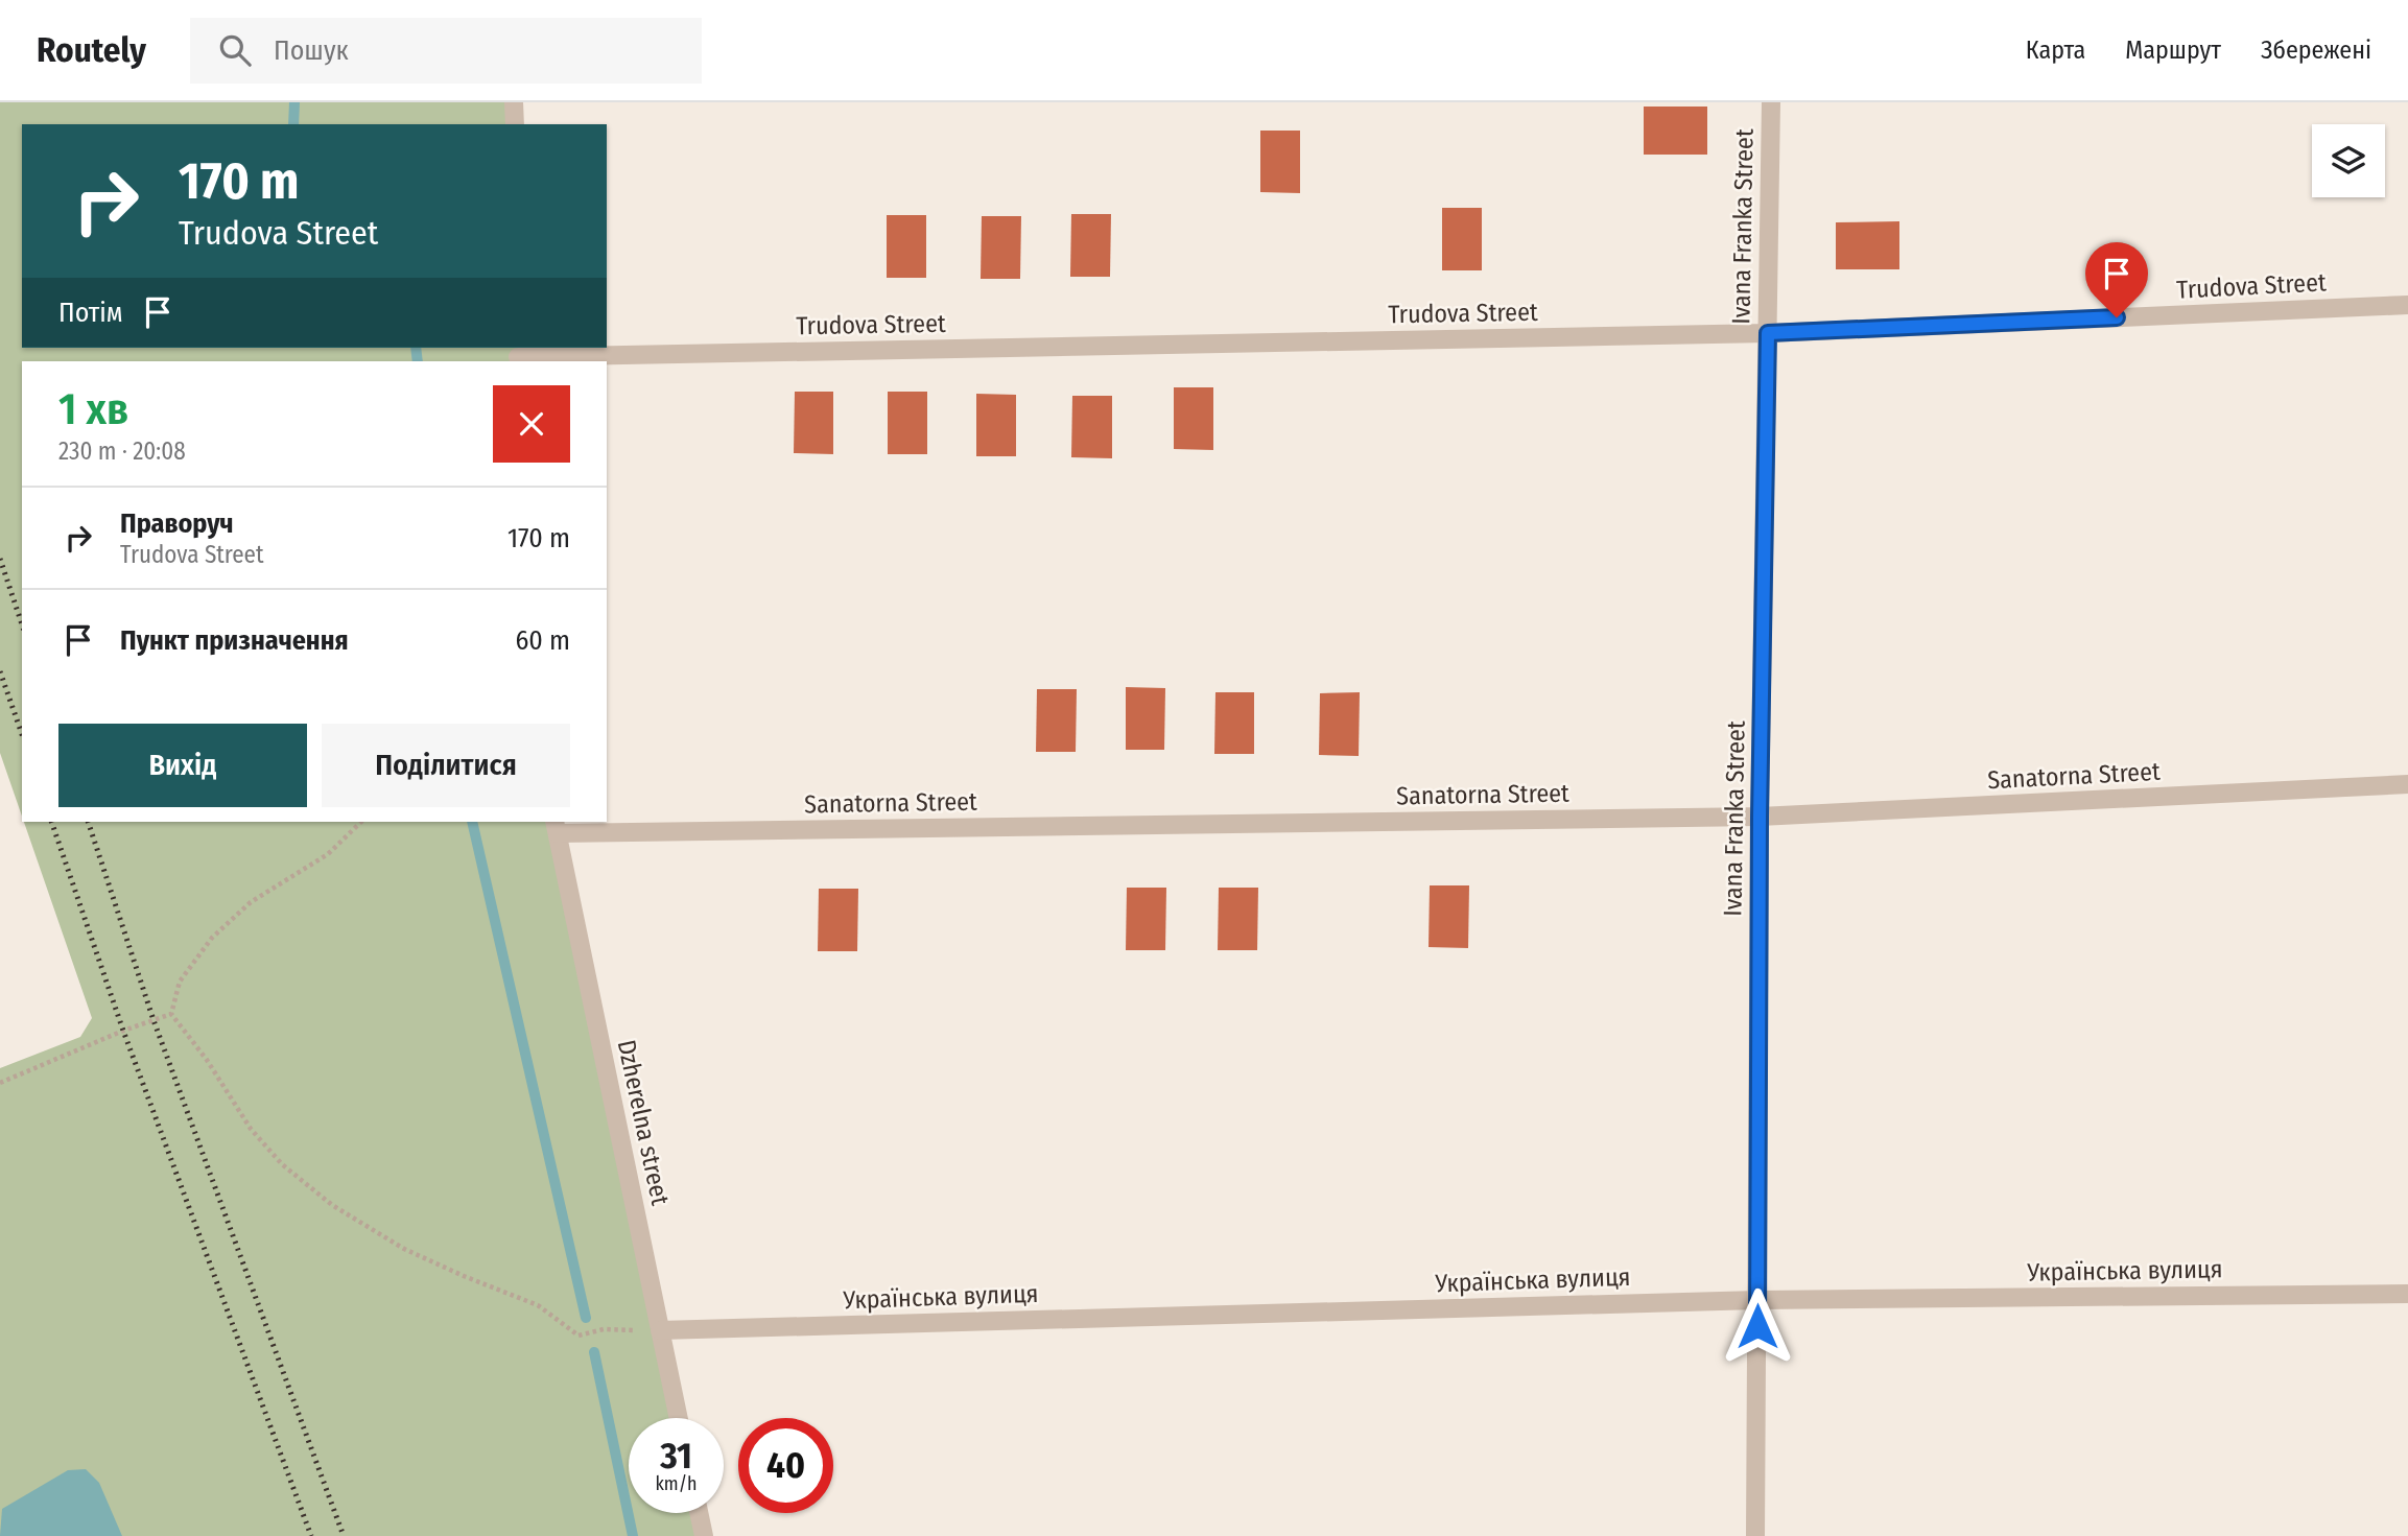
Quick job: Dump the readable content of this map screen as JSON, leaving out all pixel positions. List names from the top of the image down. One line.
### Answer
{"streets":{"street":["Ivana Franka Street","Trudova Street","Sanatorna Street","Dzherelna street","Українська вулиця"]},"crossings":[["Ivana Franka Street","Trudova Street"],["Ivana Franka Street","Sanatorna Street"],["Ivana Franka Street","Українська вулиця"],["Sanatorna Street","Dzherelna street"],["Dzherelna street","Українська вулиця"]],"page":{"header":"Routely","search":"Пошук","nav":["Карта","Маршрут","Збережені"],"turn":["170 m","Trudova Street"],"then":"Потім","heading":["1 хв","230 m · 20:08"],"list":[{"name":"Праворуч","note":"Trudova Street","value":"170 m"},{"name":"Пункт призначення","value":"60 m"}],"buttons":["Вихід","Поділитися"],"speed":"31 km/h","limit":"40"}}
